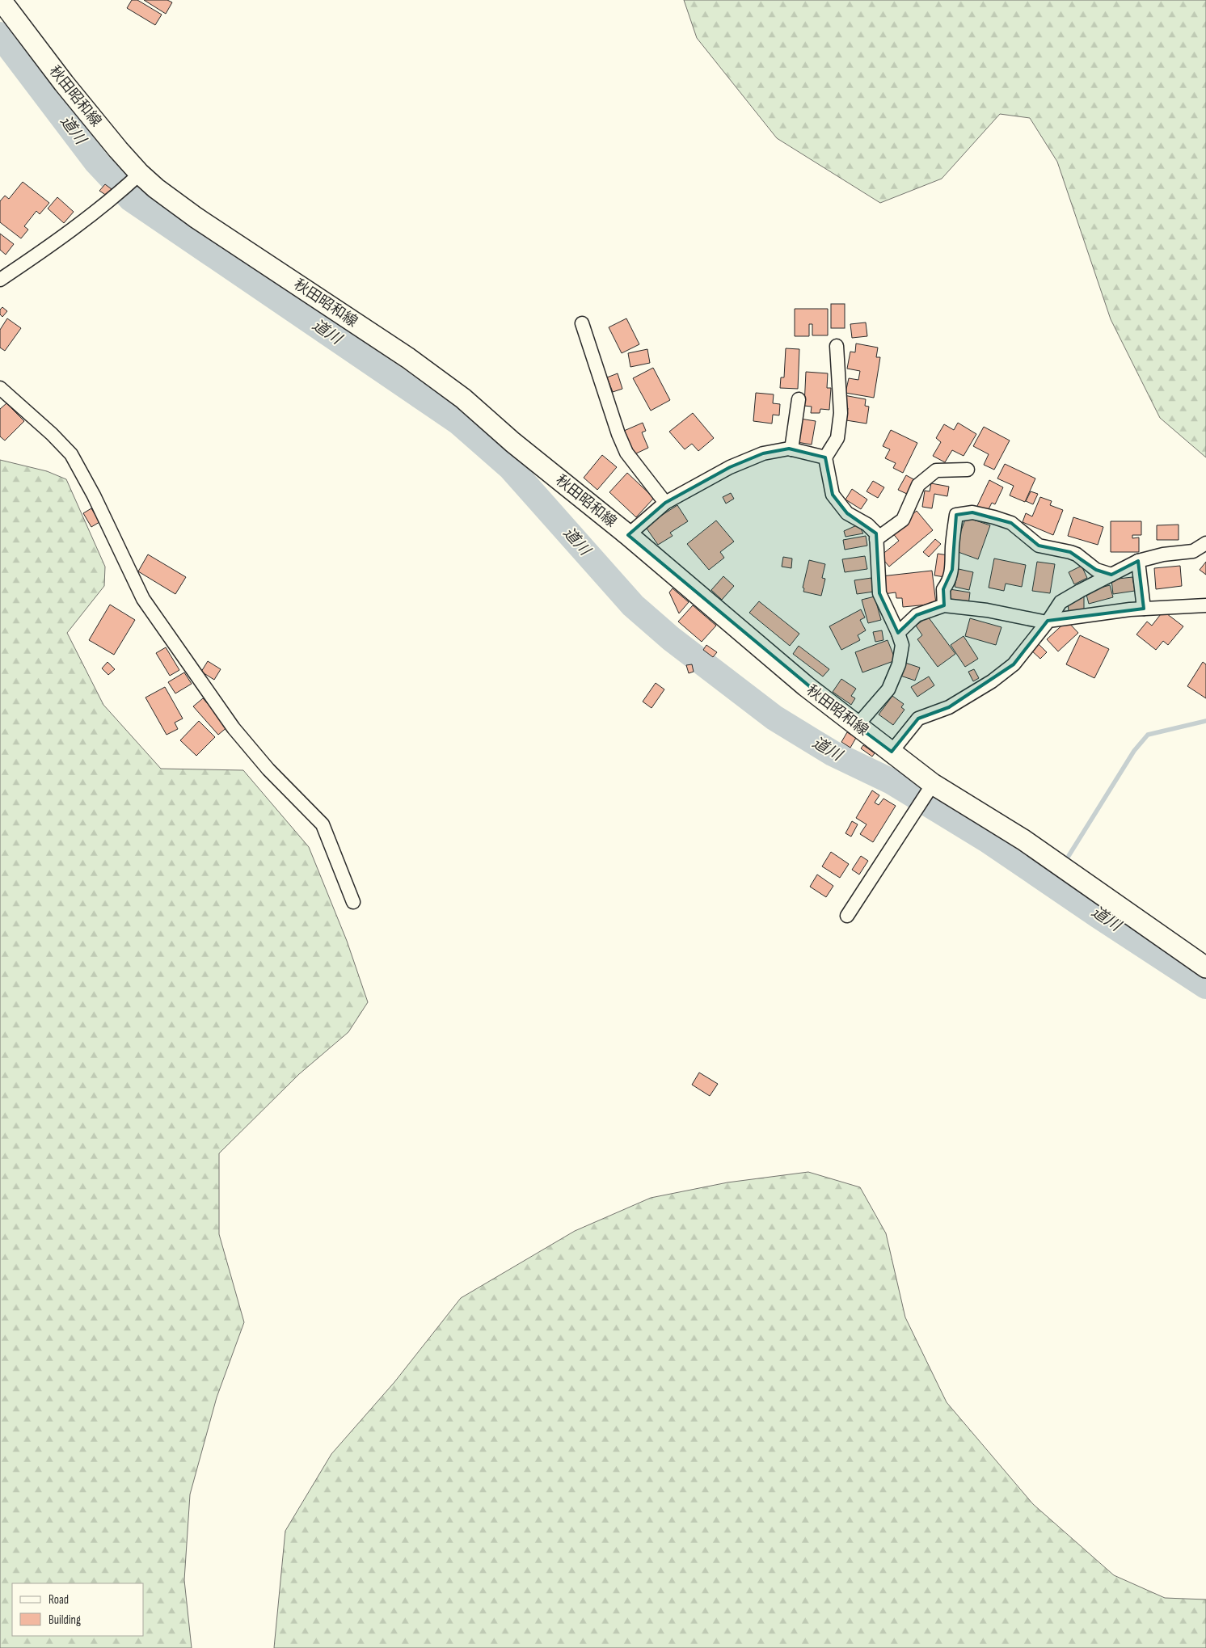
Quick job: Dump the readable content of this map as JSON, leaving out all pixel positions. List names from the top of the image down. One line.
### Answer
{"streets":{"main road":["秋田昭和線"]},"water":["道川"],"legend":["Road","Building"]}
